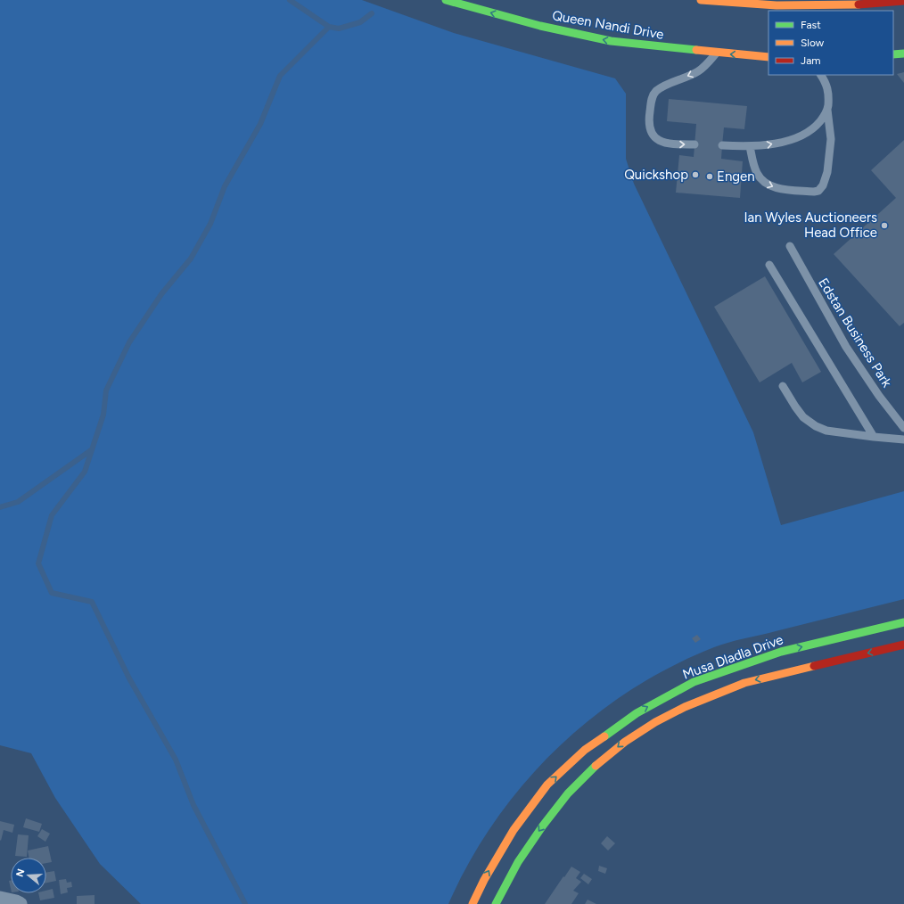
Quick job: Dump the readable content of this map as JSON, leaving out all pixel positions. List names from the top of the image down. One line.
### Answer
{"streets":{"street":["Queen Nandi Drive","Musa Dladla Drive"],"lane":["Edstan Business Park"]},"one_way":["Queen Nandi Drive"],"places":["Quickshop","Engen","Ian Wyles Auctioneers Head Office"],"legend":["Fast","Slow","Jam"],"north":"left"}
